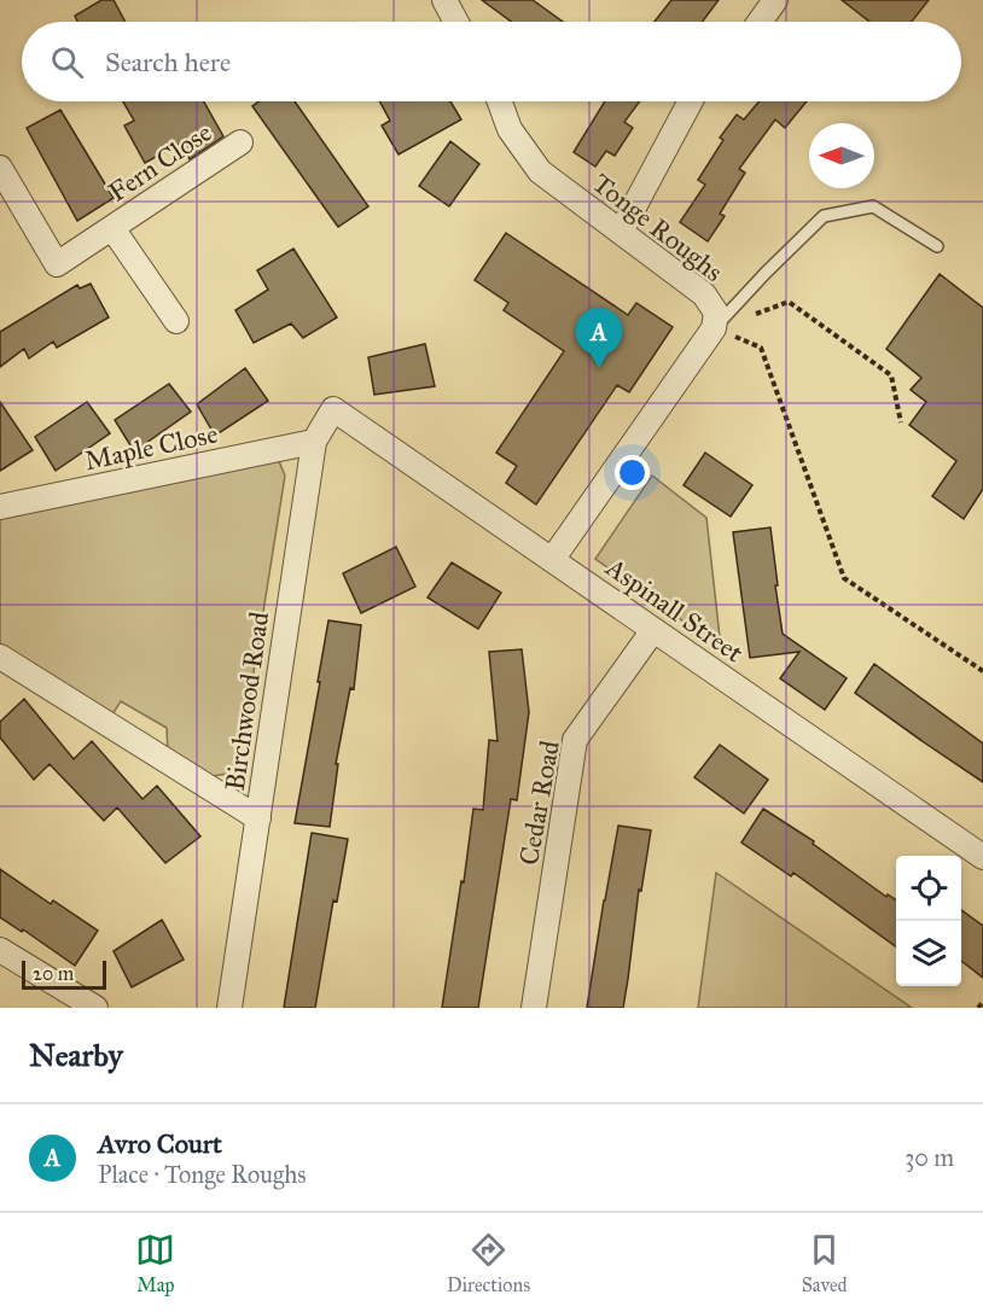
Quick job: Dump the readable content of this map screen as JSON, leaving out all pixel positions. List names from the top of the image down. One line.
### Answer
{"streets":{"street":["Fern Close","Tonge Roughs","Maple Close","Aspinall Street","Birchwood Road","Cedar Road"]},"crossings":[["Maple Close","Birchwood Road"],["Aspinall Street","Birchwood Road"],["Aspinall Street","Cedar Road"]],"scale_bar":"20 m","north":"left","page":{"search":"Search here","pins":"A","scale":"20 m","heading":"Nearby","list":[{"mark":"A","name":"Avro Court","note":"Place · Tonge Roughs","value":"30 m"}],"nav":["Map","Directions","Saved"]}}
